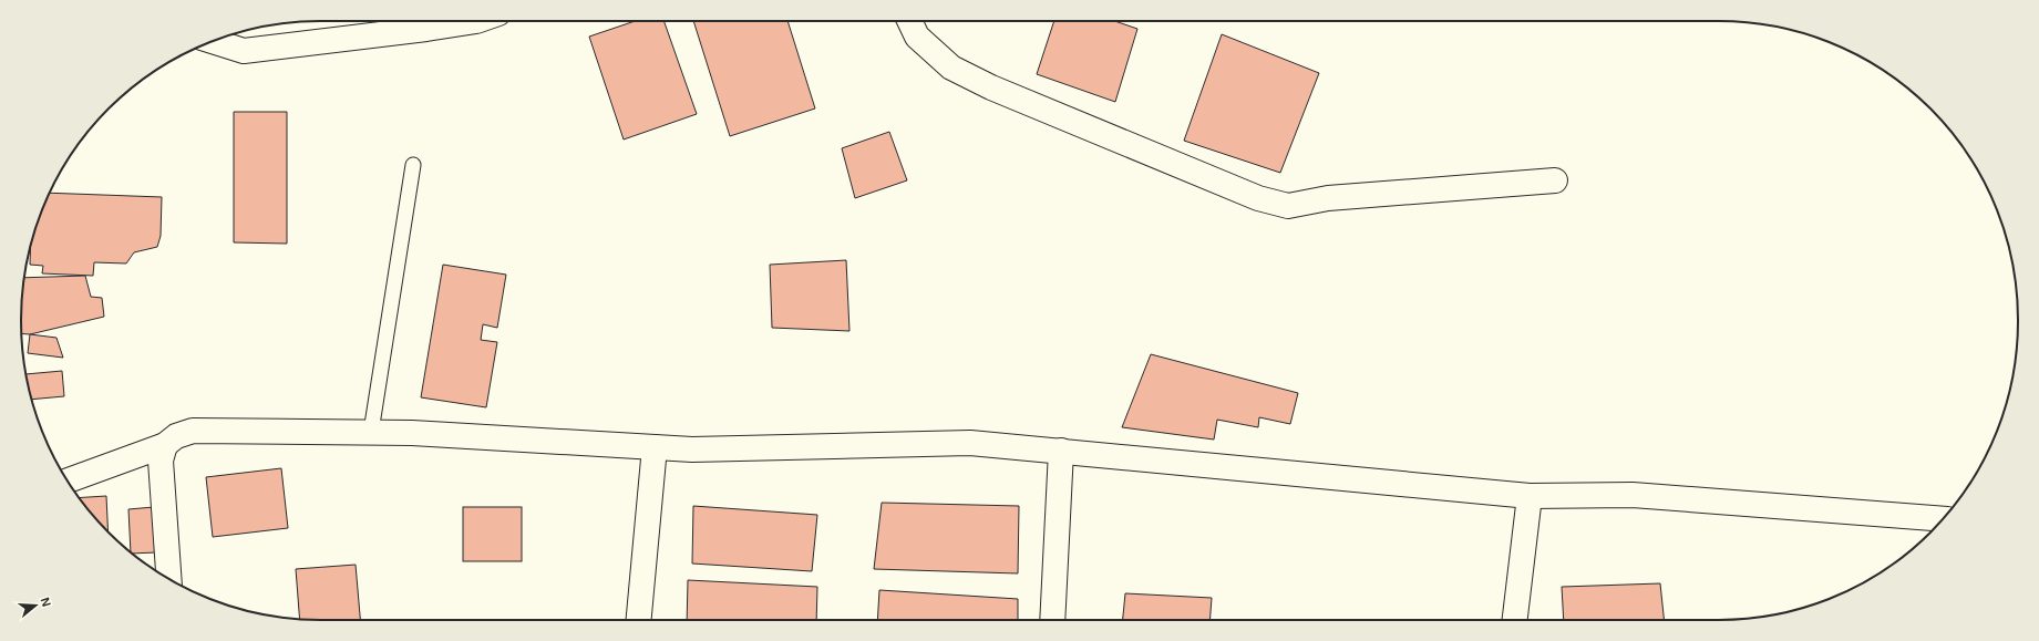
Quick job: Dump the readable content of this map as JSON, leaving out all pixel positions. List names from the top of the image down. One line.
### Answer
{"north":"right"}
